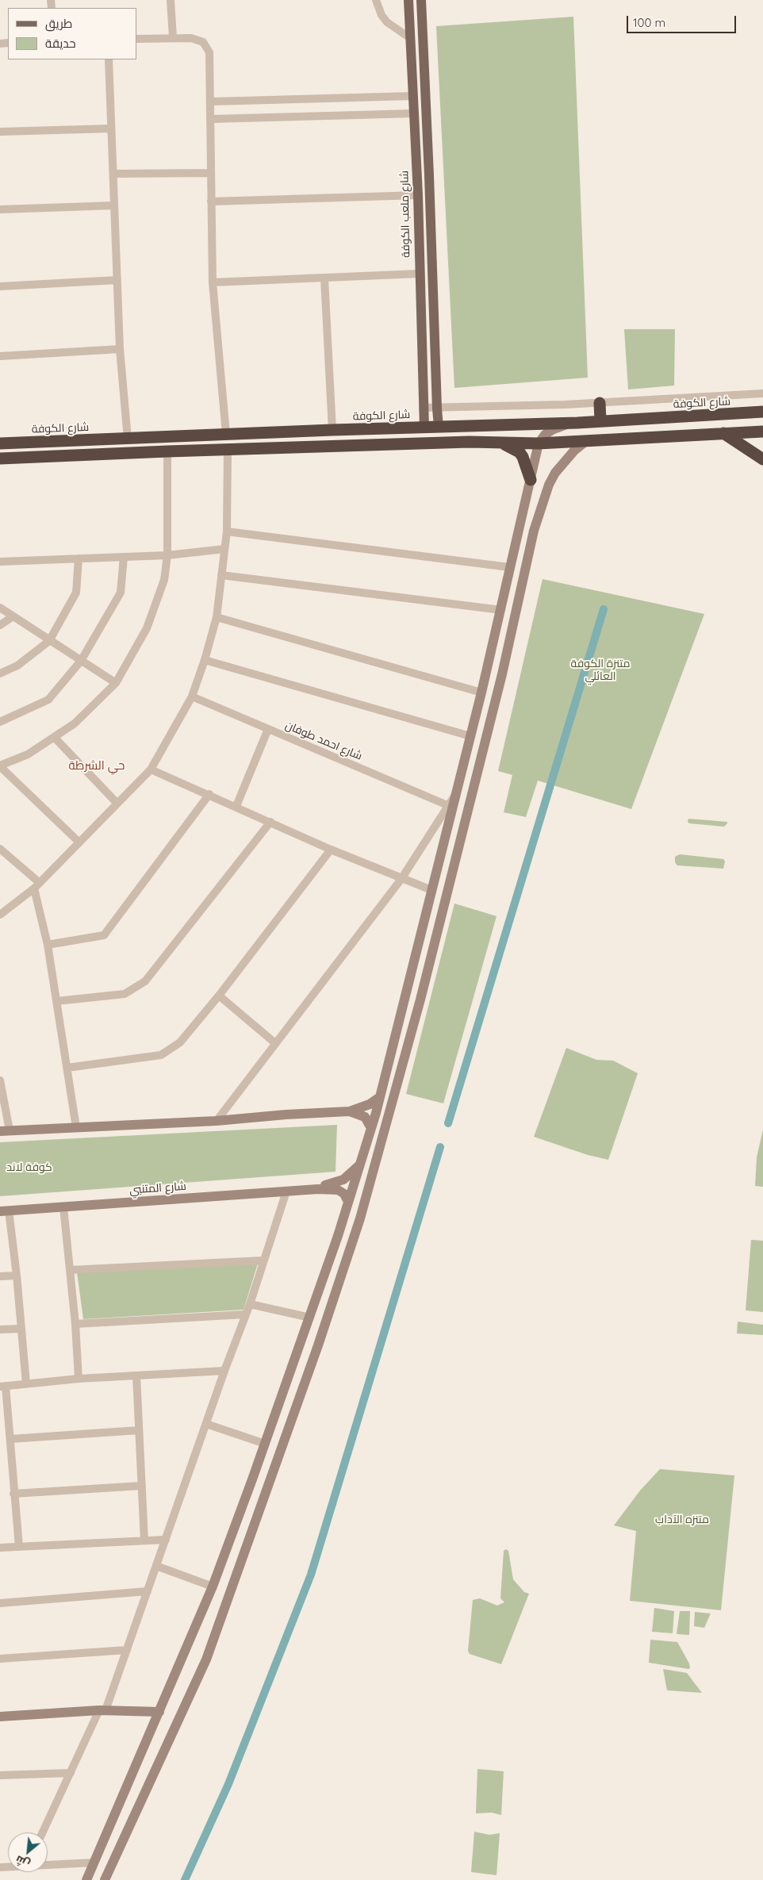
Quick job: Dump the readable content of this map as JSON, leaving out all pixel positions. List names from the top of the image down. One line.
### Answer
{"streets":{"highway":["شارع الكوفة"],"main road":["شارع ملعب الكوفة","شارع المتنبي"],"street":["شارع احمد طوفان"]},"crossings":[["شارع ملعب الكوفة","شارع الكوفة"]],"districts":["حي الشرطة"],"parks":["متنزة الكوفة العائلي","كوفة لاند","متنزه الآداب"],"legend":["طريق","حديقة"],"scale_bar":"100 m","north":"bottom left"}
